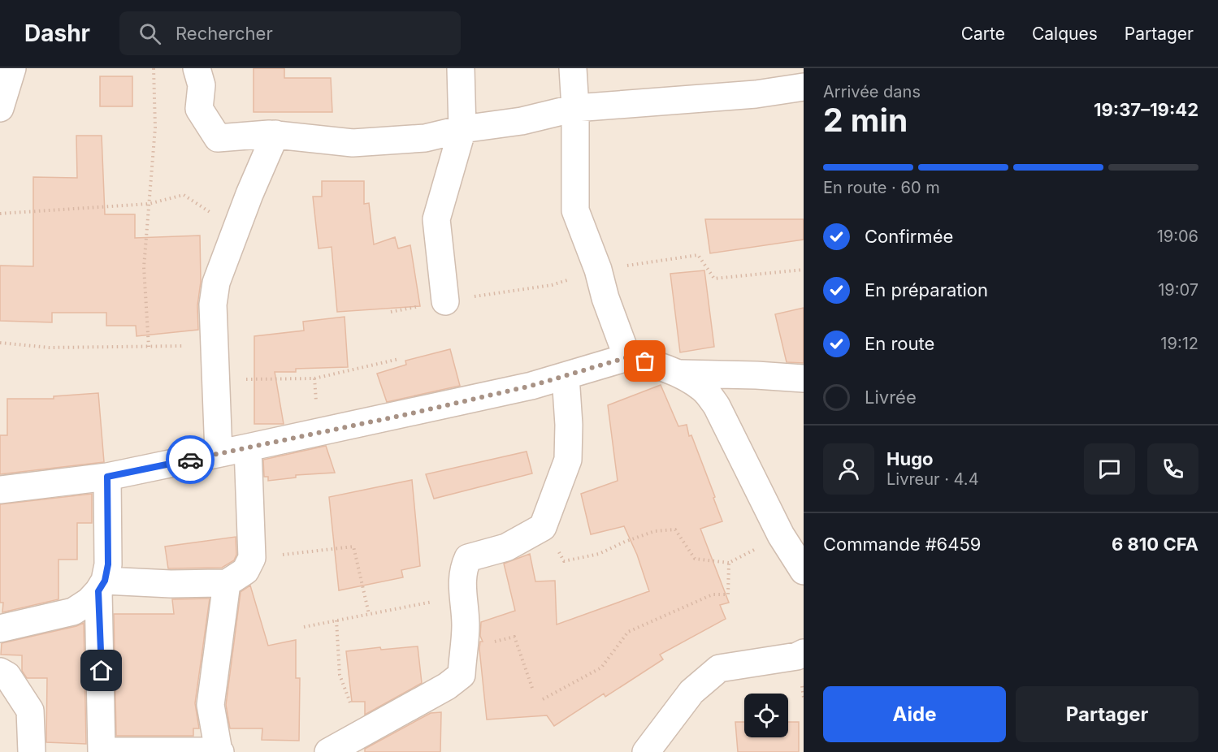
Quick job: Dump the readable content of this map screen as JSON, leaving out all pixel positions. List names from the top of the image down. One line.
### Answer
{"page":{"header":"Dashr","search":"Rechercher","nav":["Carte","Calques","Partager"],"heading":["2 min","Arrivée dans","19:37–19:42"],"panel":["Hugo","Livreur · 4.4","Commande #6459","6 810 CFA"],"bar":"En route · 60 m","list":[["Confirmée","19:06"],["En préparation","19:07"],["En route","19:12"],"Livrée"],"buttons":["Aide","Partager"]}}
